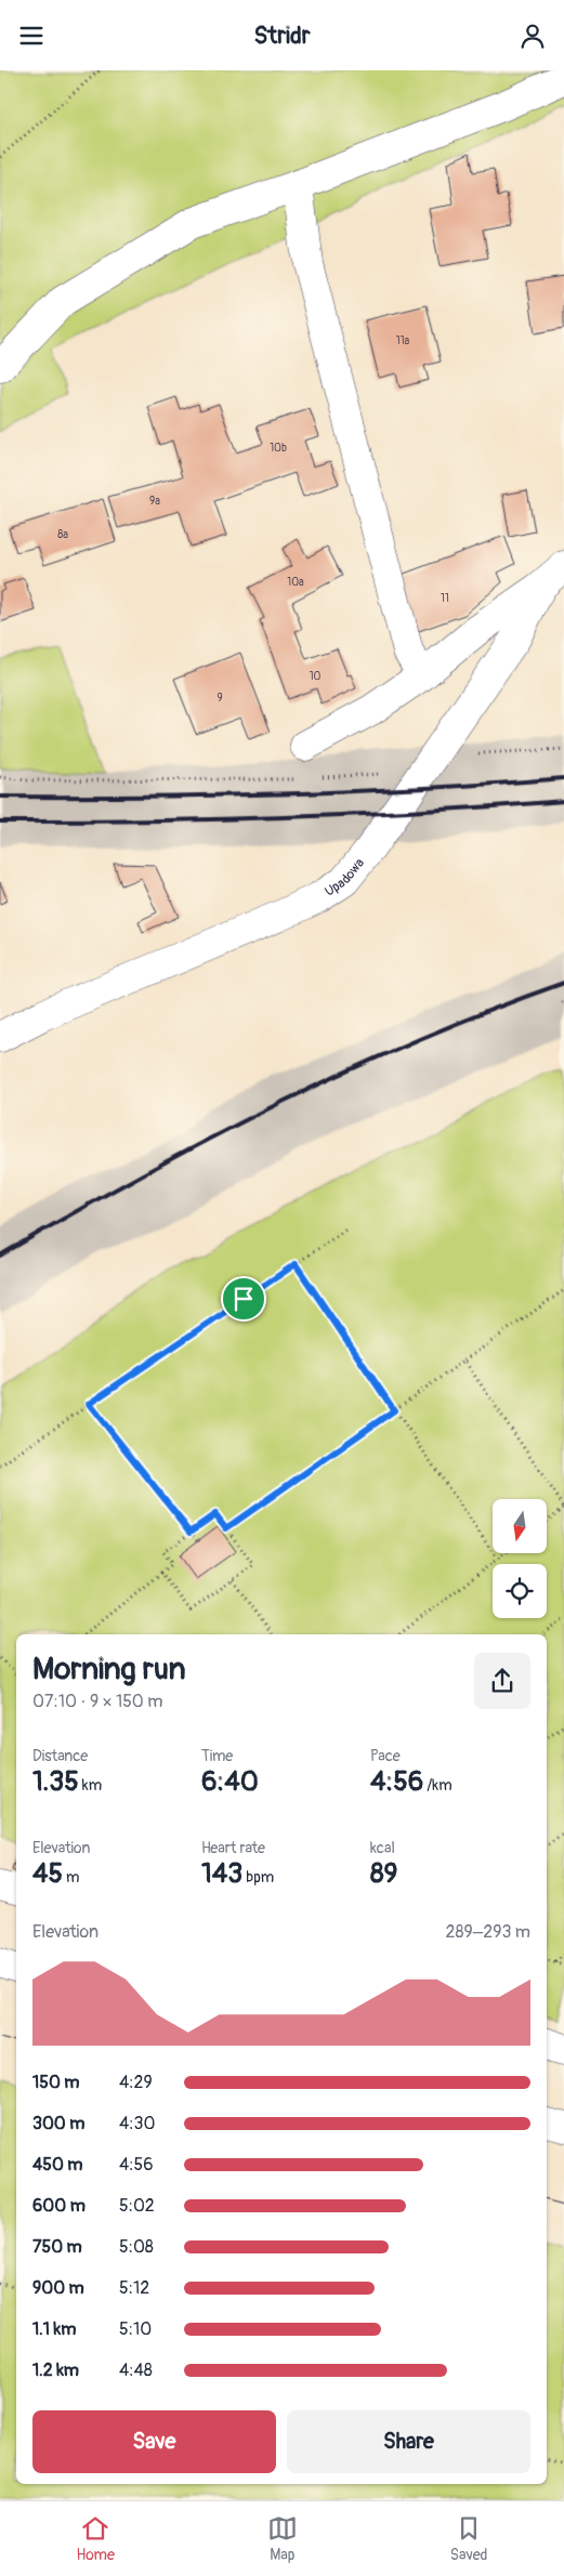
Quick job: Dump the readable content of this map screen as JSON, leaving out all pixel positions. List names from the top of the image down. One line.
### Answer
{"streets":{"street":["Upadowa"]},"house_numbers":["11a","10b","9a","8a","10a","11","10","9"],"north":"bottom","page":{"header":"Stridr","heading":["Morning run","07:10 · 9 × 150 m"],"stats":[["Distance","1.35 km"],["Time","6:40"],["Pace","4:56 /km"],["Elevation","45 m"],["Heart rate","143 bpm"],["kcal","89"]],"chart":["Elevation","289–293 m"],"list":[{"name":"150 m","note":"4:29"},{"name":"300 m","note":"4:30"},{"name":"450 m","note":"4:56"},{"name":"600 m","note":"5:02"},{"name":"750 m","note":"5:08"},{"name":"900 m","note":"5:12"},{"name":"1.1 km","note":"5:10"},{"name":"1.2 km","note":"4:48"}],"buttons":["Save","Share"],"tabs":["Home","Map","Saved"]}}
